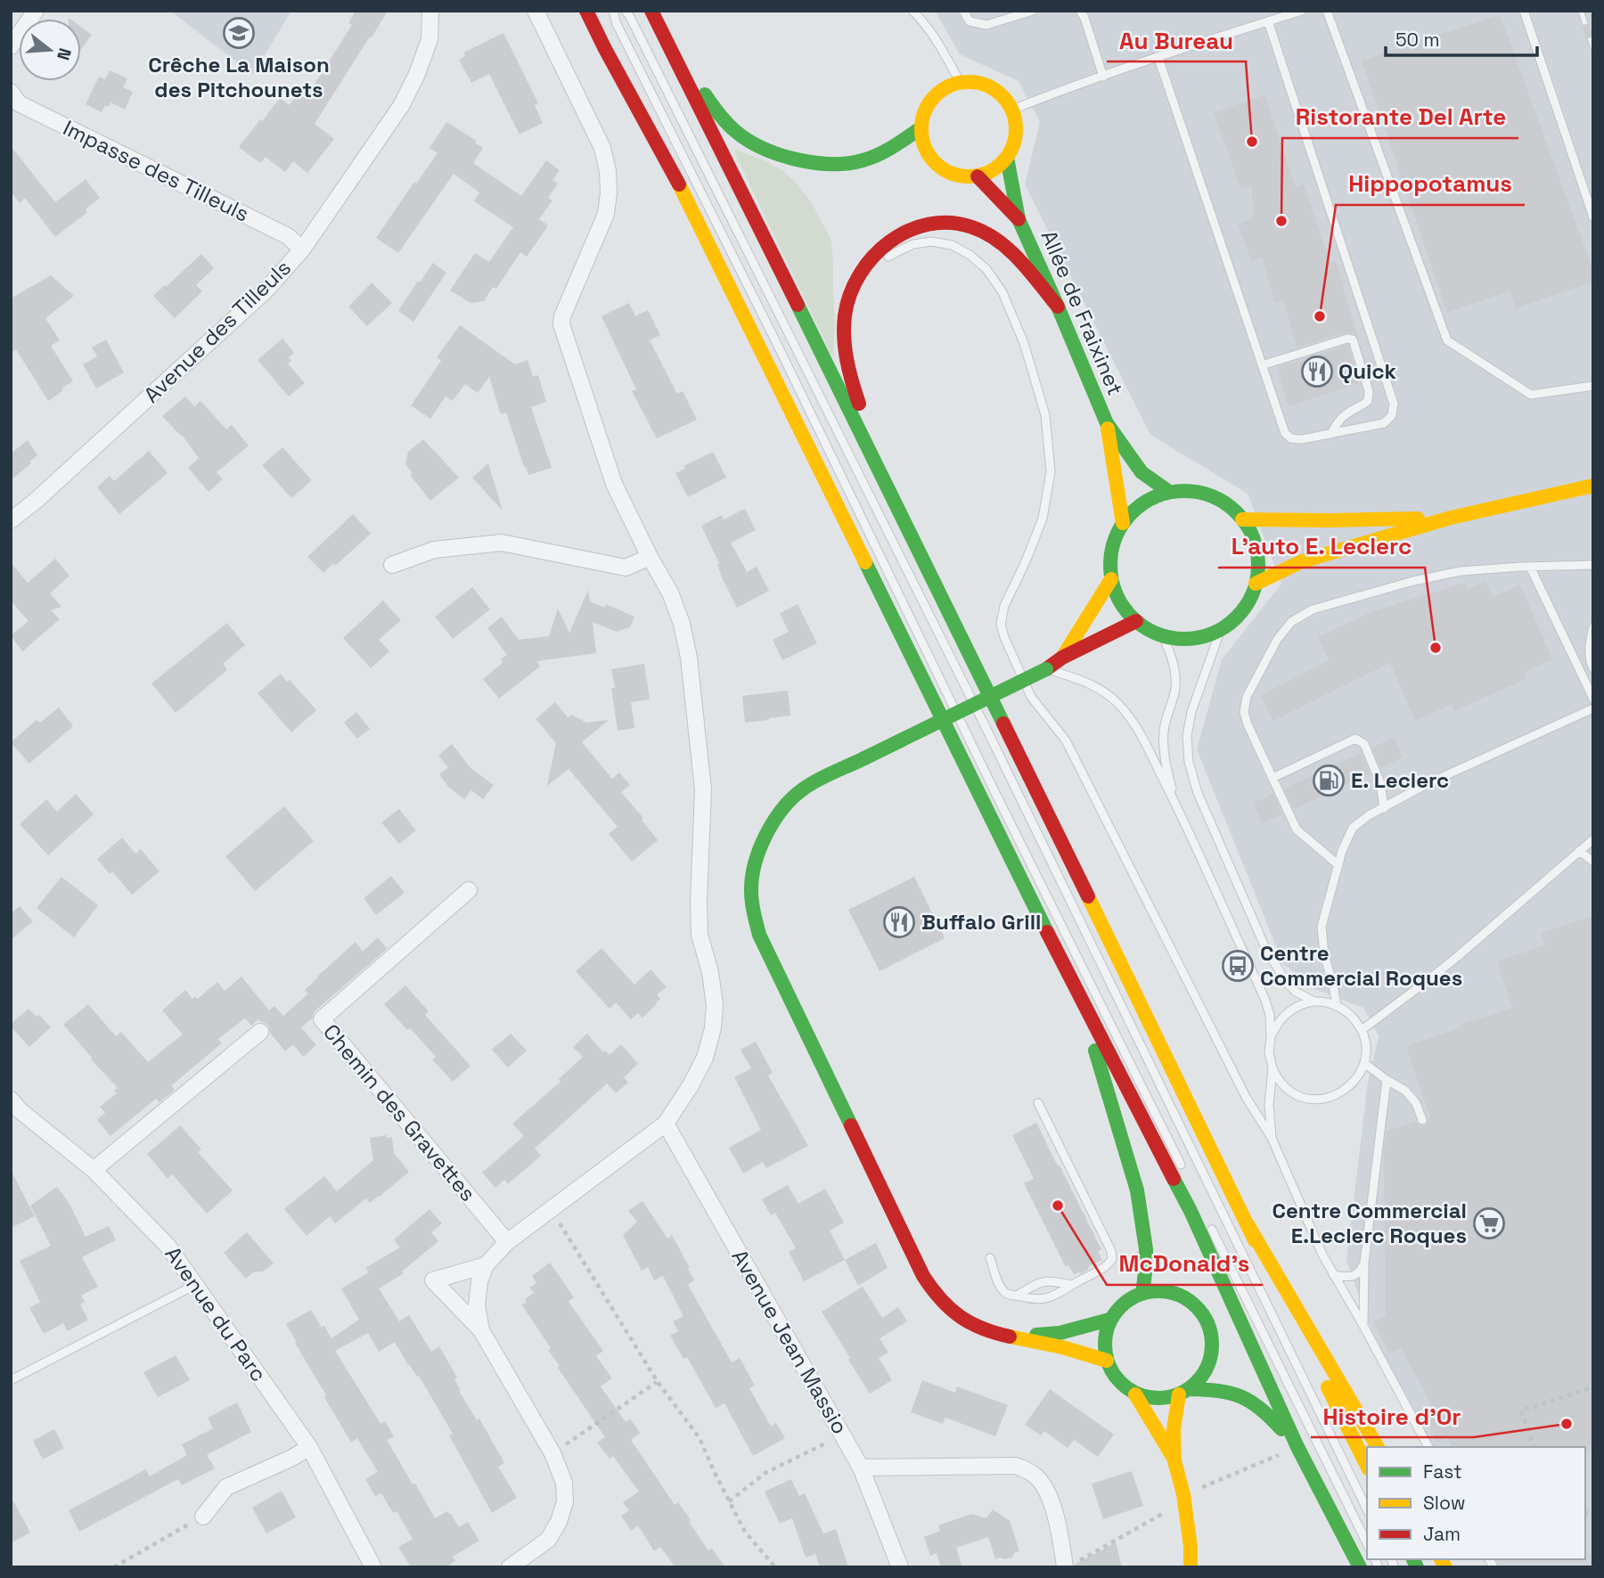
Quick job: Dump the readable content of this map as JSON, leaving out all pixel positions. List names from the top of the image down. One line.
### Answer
{"streets":{"main road":["Allée de Fraixinet"],"street":["Impasse des Tilleuls","Avenue des Tilleuls","Chemin des Gravettes","Avenue du Parc","Avenue Jean Massio"]},"crossings":[["Impasse des Tilleuls","Avenue des Tilleuls"]],"places":{"school or university":["Crêche La Maison des Pitchounets"],"other":["Au Bureau","Ristorante Del Arte","Hippopotamus","L'auto E. Leclerc","McDonald's","Histoire d'Or"],"restaurant":["Quick","Buffalo Grill"],"fuel station":["E. Leclerc"],"bus stop":["Centre Commercial Roques"],"supermarket":["Centre Commercial E.Leclerc Roques"]},"legend":["Fast","Slow","Jam"],"scale_bar":"50 m","north":"right"}
